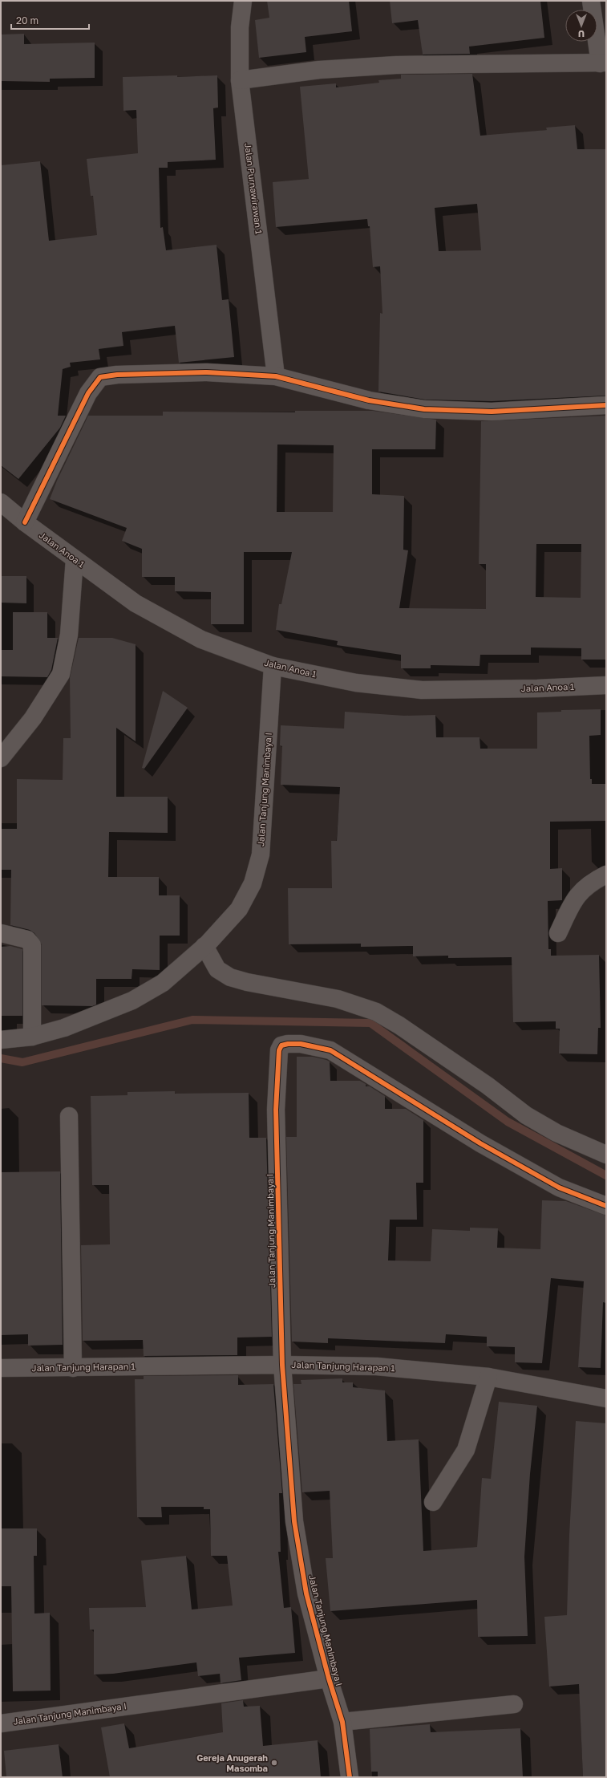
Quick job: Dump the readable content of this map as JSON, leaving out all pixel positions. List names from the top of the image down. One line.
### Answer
{"streets":{"street":["Jalan Purnawirawan 1","Jalan Anoa 1","Jalan Tanjung Manimbaya I","Jalan Tanjung Harapan 1"]},"crossings":[["Jalan Anoa 1","Jalan Tanjung Manimbaya I"],["Jalan Tanjung Manimbaya I","Jalan Tanjung Harapan 1"]],"places":["Gereja Anugerah Masomba"],"scale_bar":"20 m","north":"bottom"}
